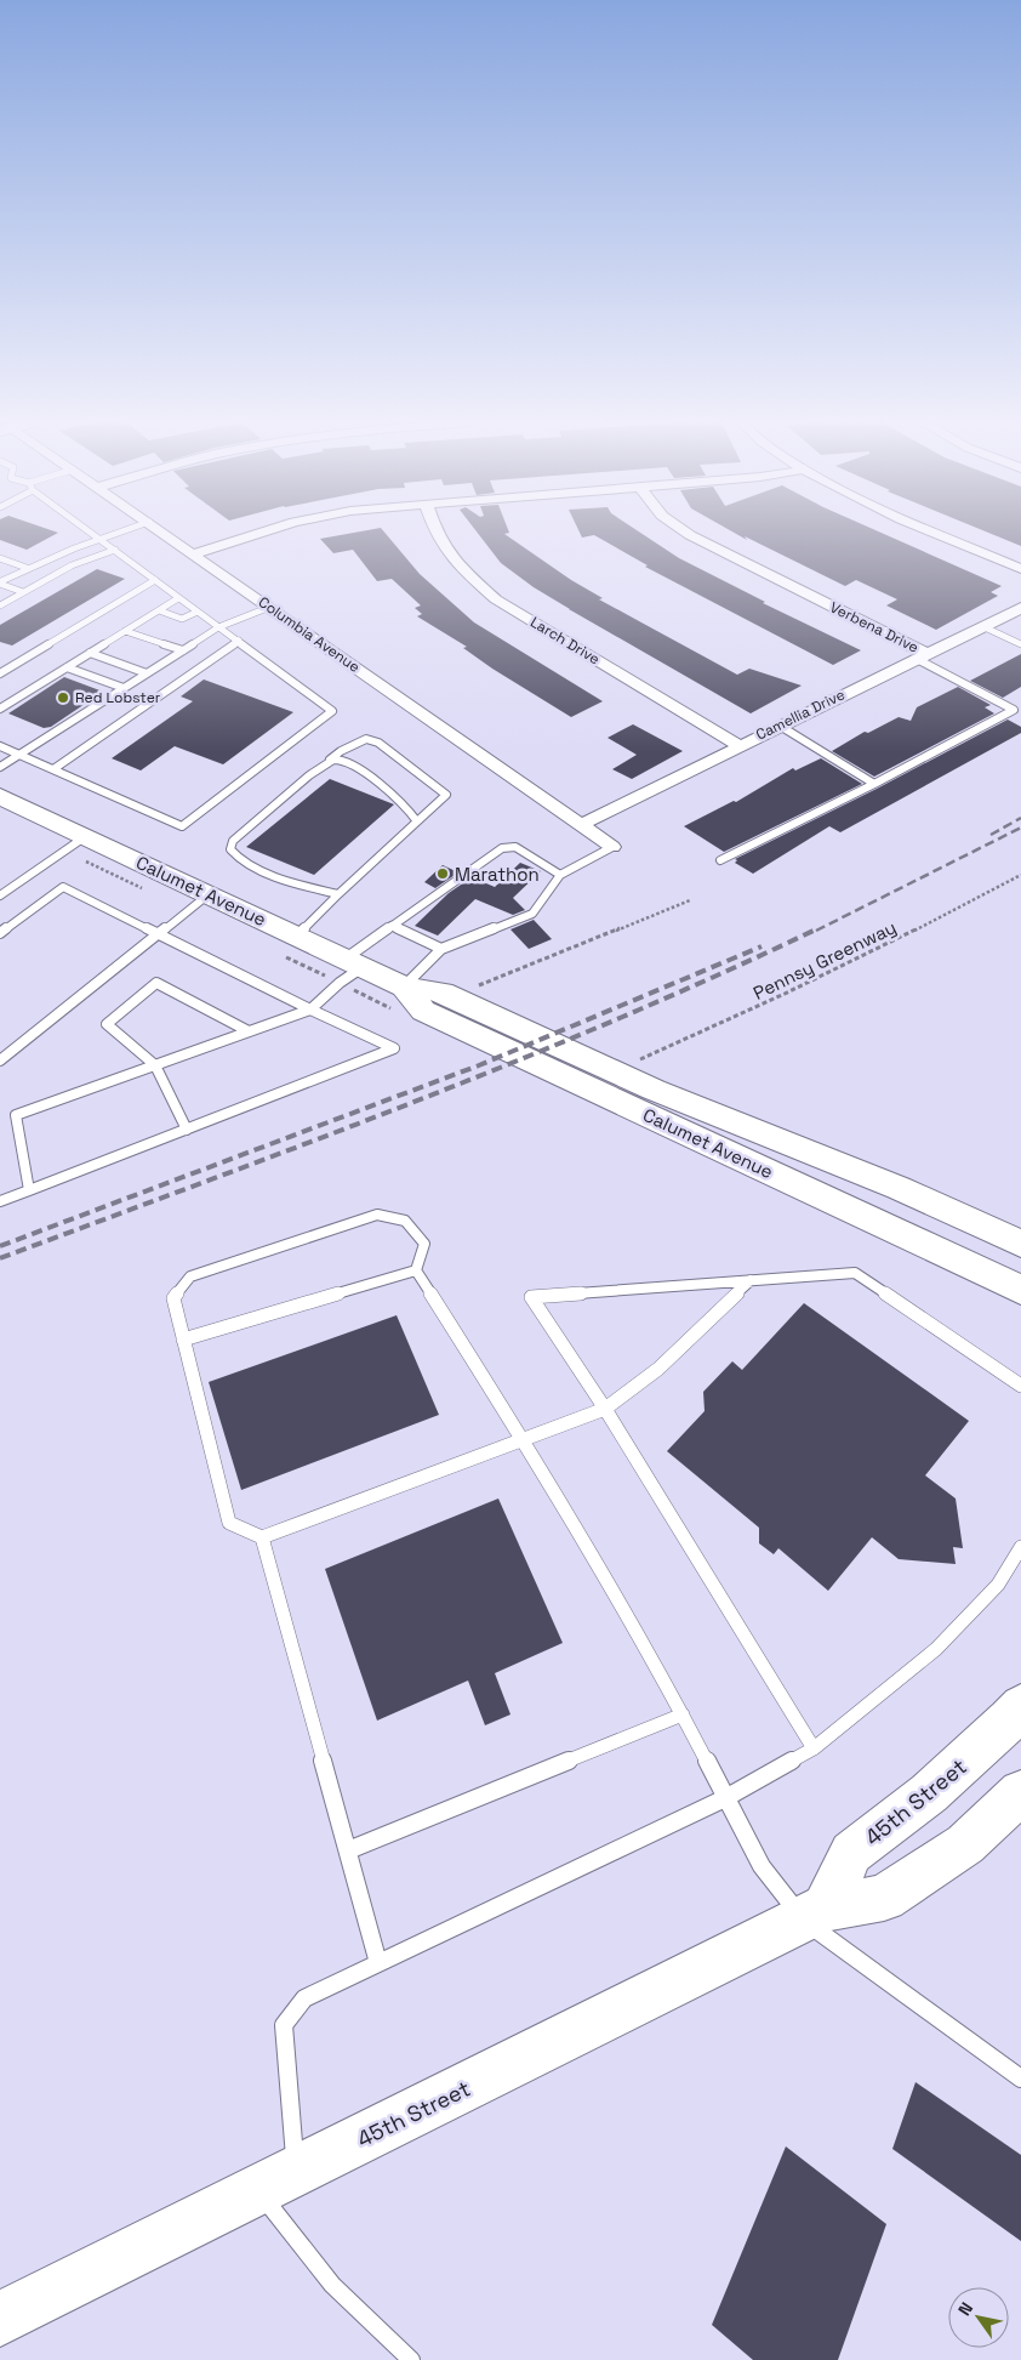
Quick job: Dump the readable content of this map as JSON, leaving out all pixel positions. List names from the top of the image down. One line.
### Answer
{"streets":{"main road":["Calumet Avenue","45th Street"],"street":["Verbena Drive","Columbia Avenue","Larch Drive","Camellia Drive"],"path":["Pennsy Greenway"]},"crossings":[["Verbena Drive","Camellia Drive"],["Columbia Avenue","Camellia Drive"],["Larch Drive","Camellia Drive"]],"places":["Red Lobster","Marathon"],"north":"top left"}
